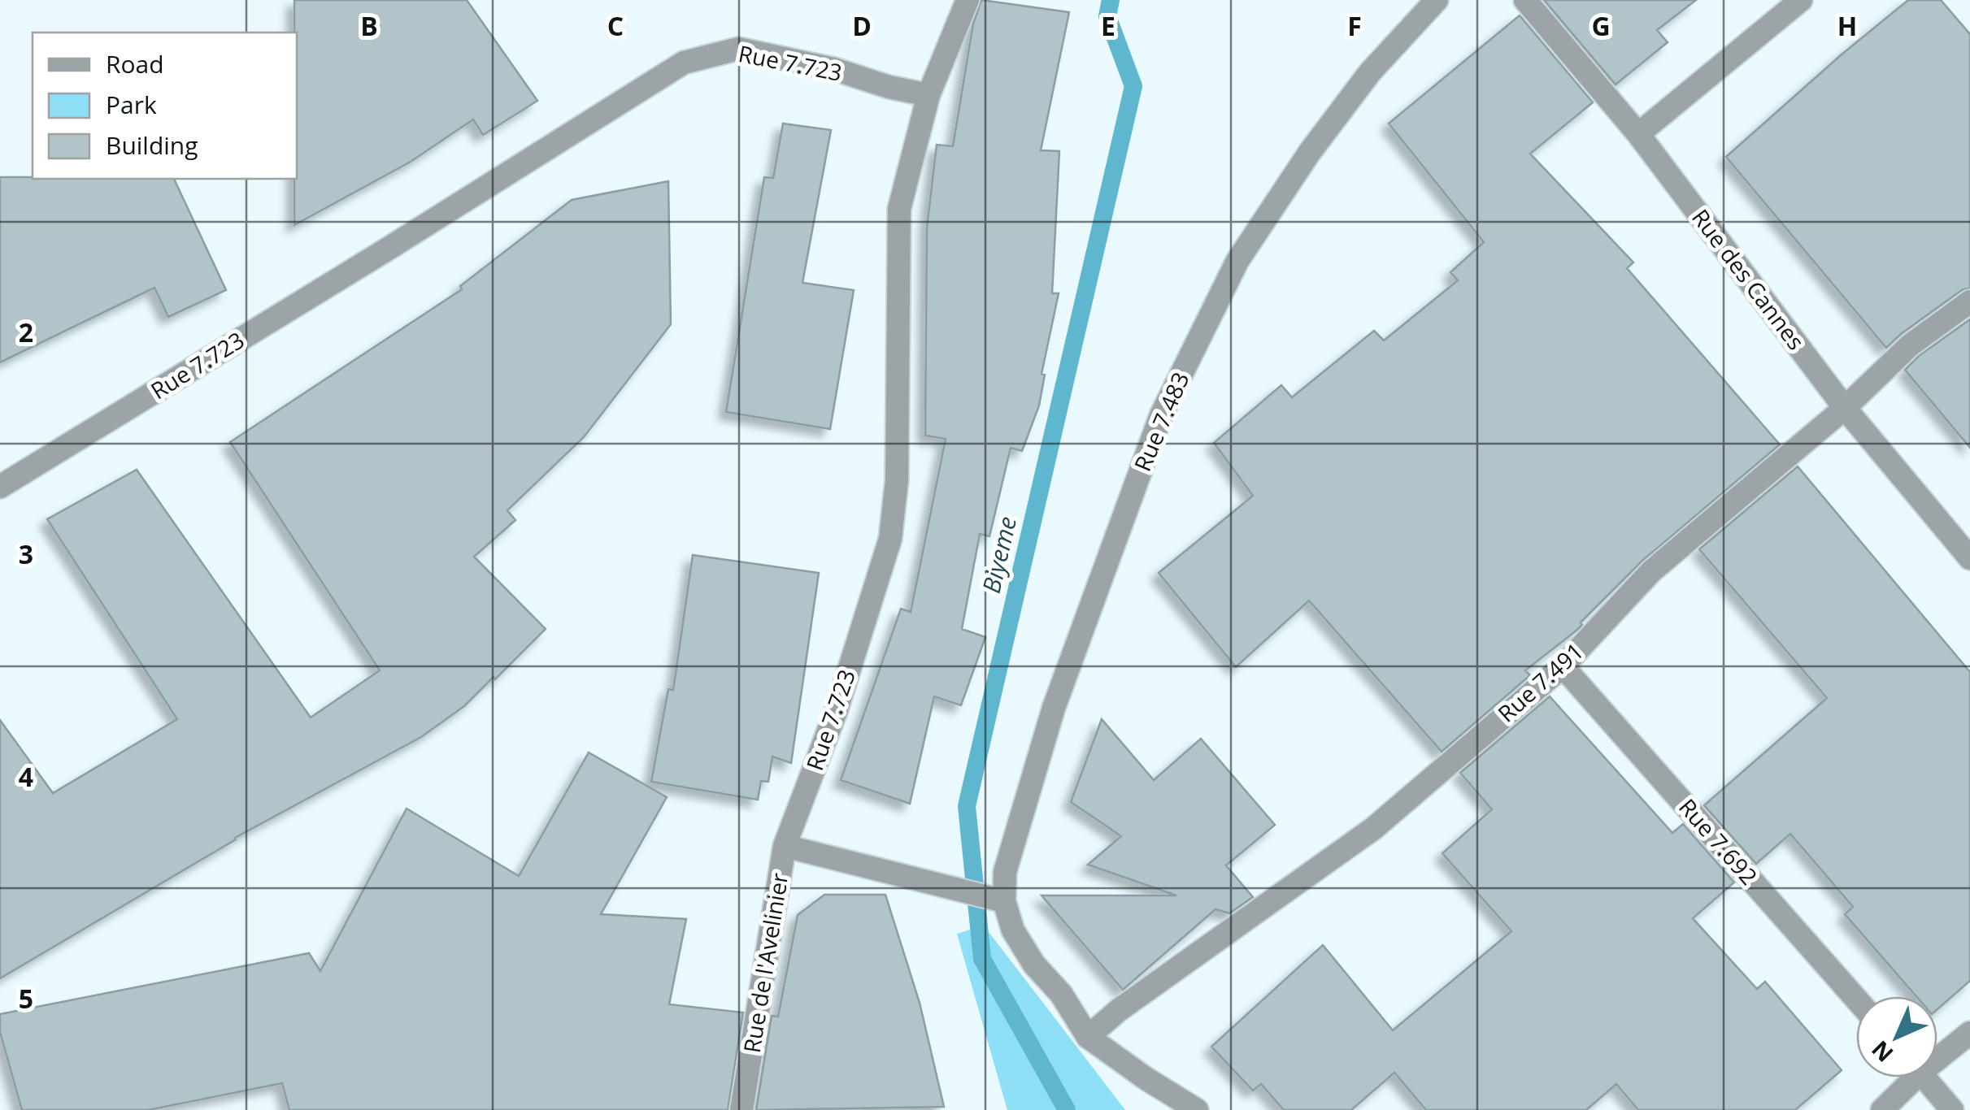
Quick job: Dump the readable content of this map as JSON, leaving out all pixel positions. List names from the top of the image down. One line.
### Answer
{"streets":{"street":["Rue 7.723","Rue des Cannes","Rue 7.483","Rue 7.491","Rue 7.692","Rue de l'Avelinier"]},"crossings":[["Rue 7.723","Rue de l'Avelinier"],["Rue des Cannes","Rue 7.491"],["Rue 7.483","Rue de l'Avelinier"],["Rue 7.491","Rue 7.692"]],"water":["Biyeme"],"legend":["Road","Park","Building"],"north":"bottom left","grid":{"columns":["B","C","D","E","F","G","H"],"rows":["2","3","4","5"]}}
